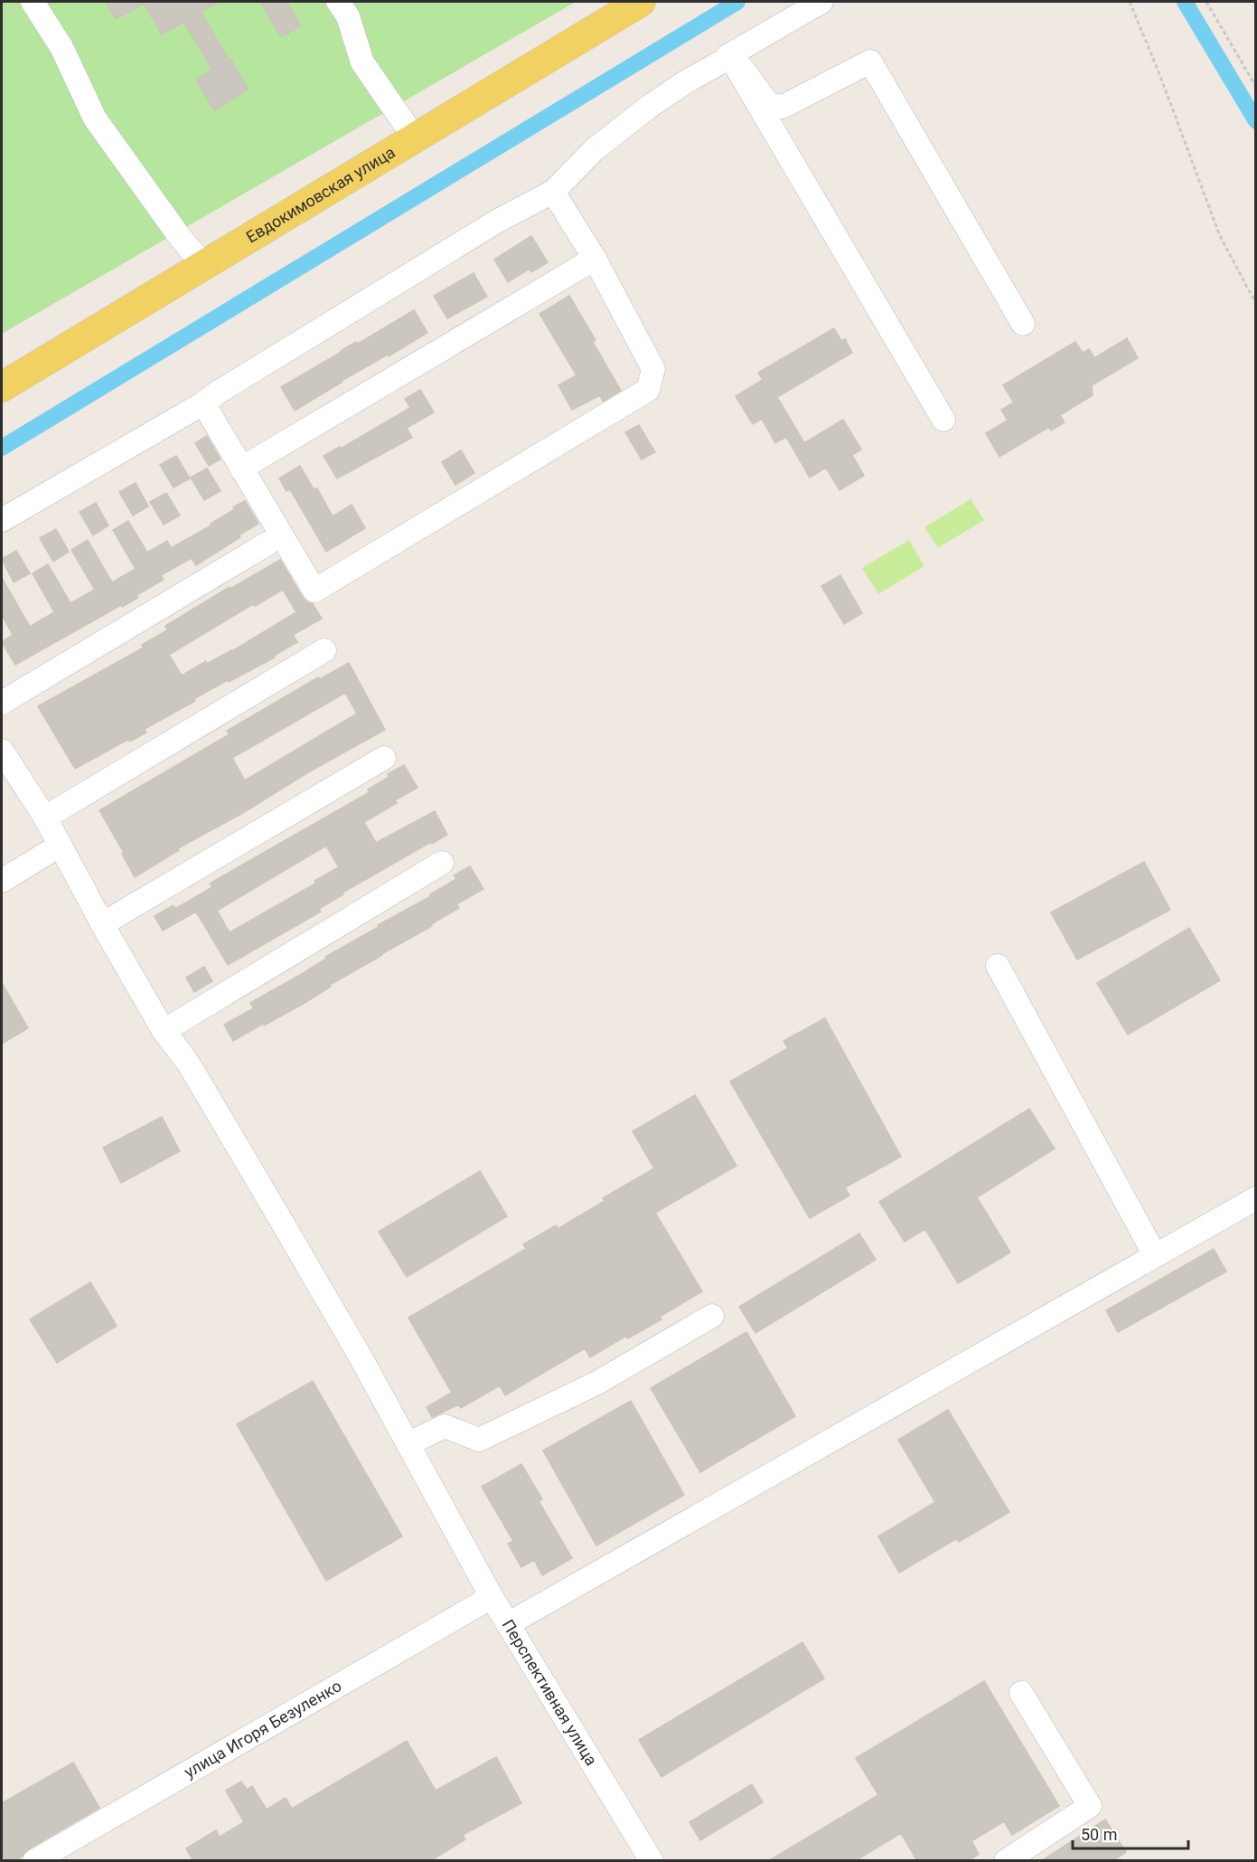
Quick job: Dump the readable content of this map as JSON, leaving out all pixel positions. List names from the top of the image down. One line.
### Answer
{"streets":{"main road":["Евдокимовская улица"],"street":["Перспективная улица","улица Игоря Безуленко"]},"crossings":[["Перспективная улица","улица Игоря Безуленко"]],"scale_bar":"50 m"}
